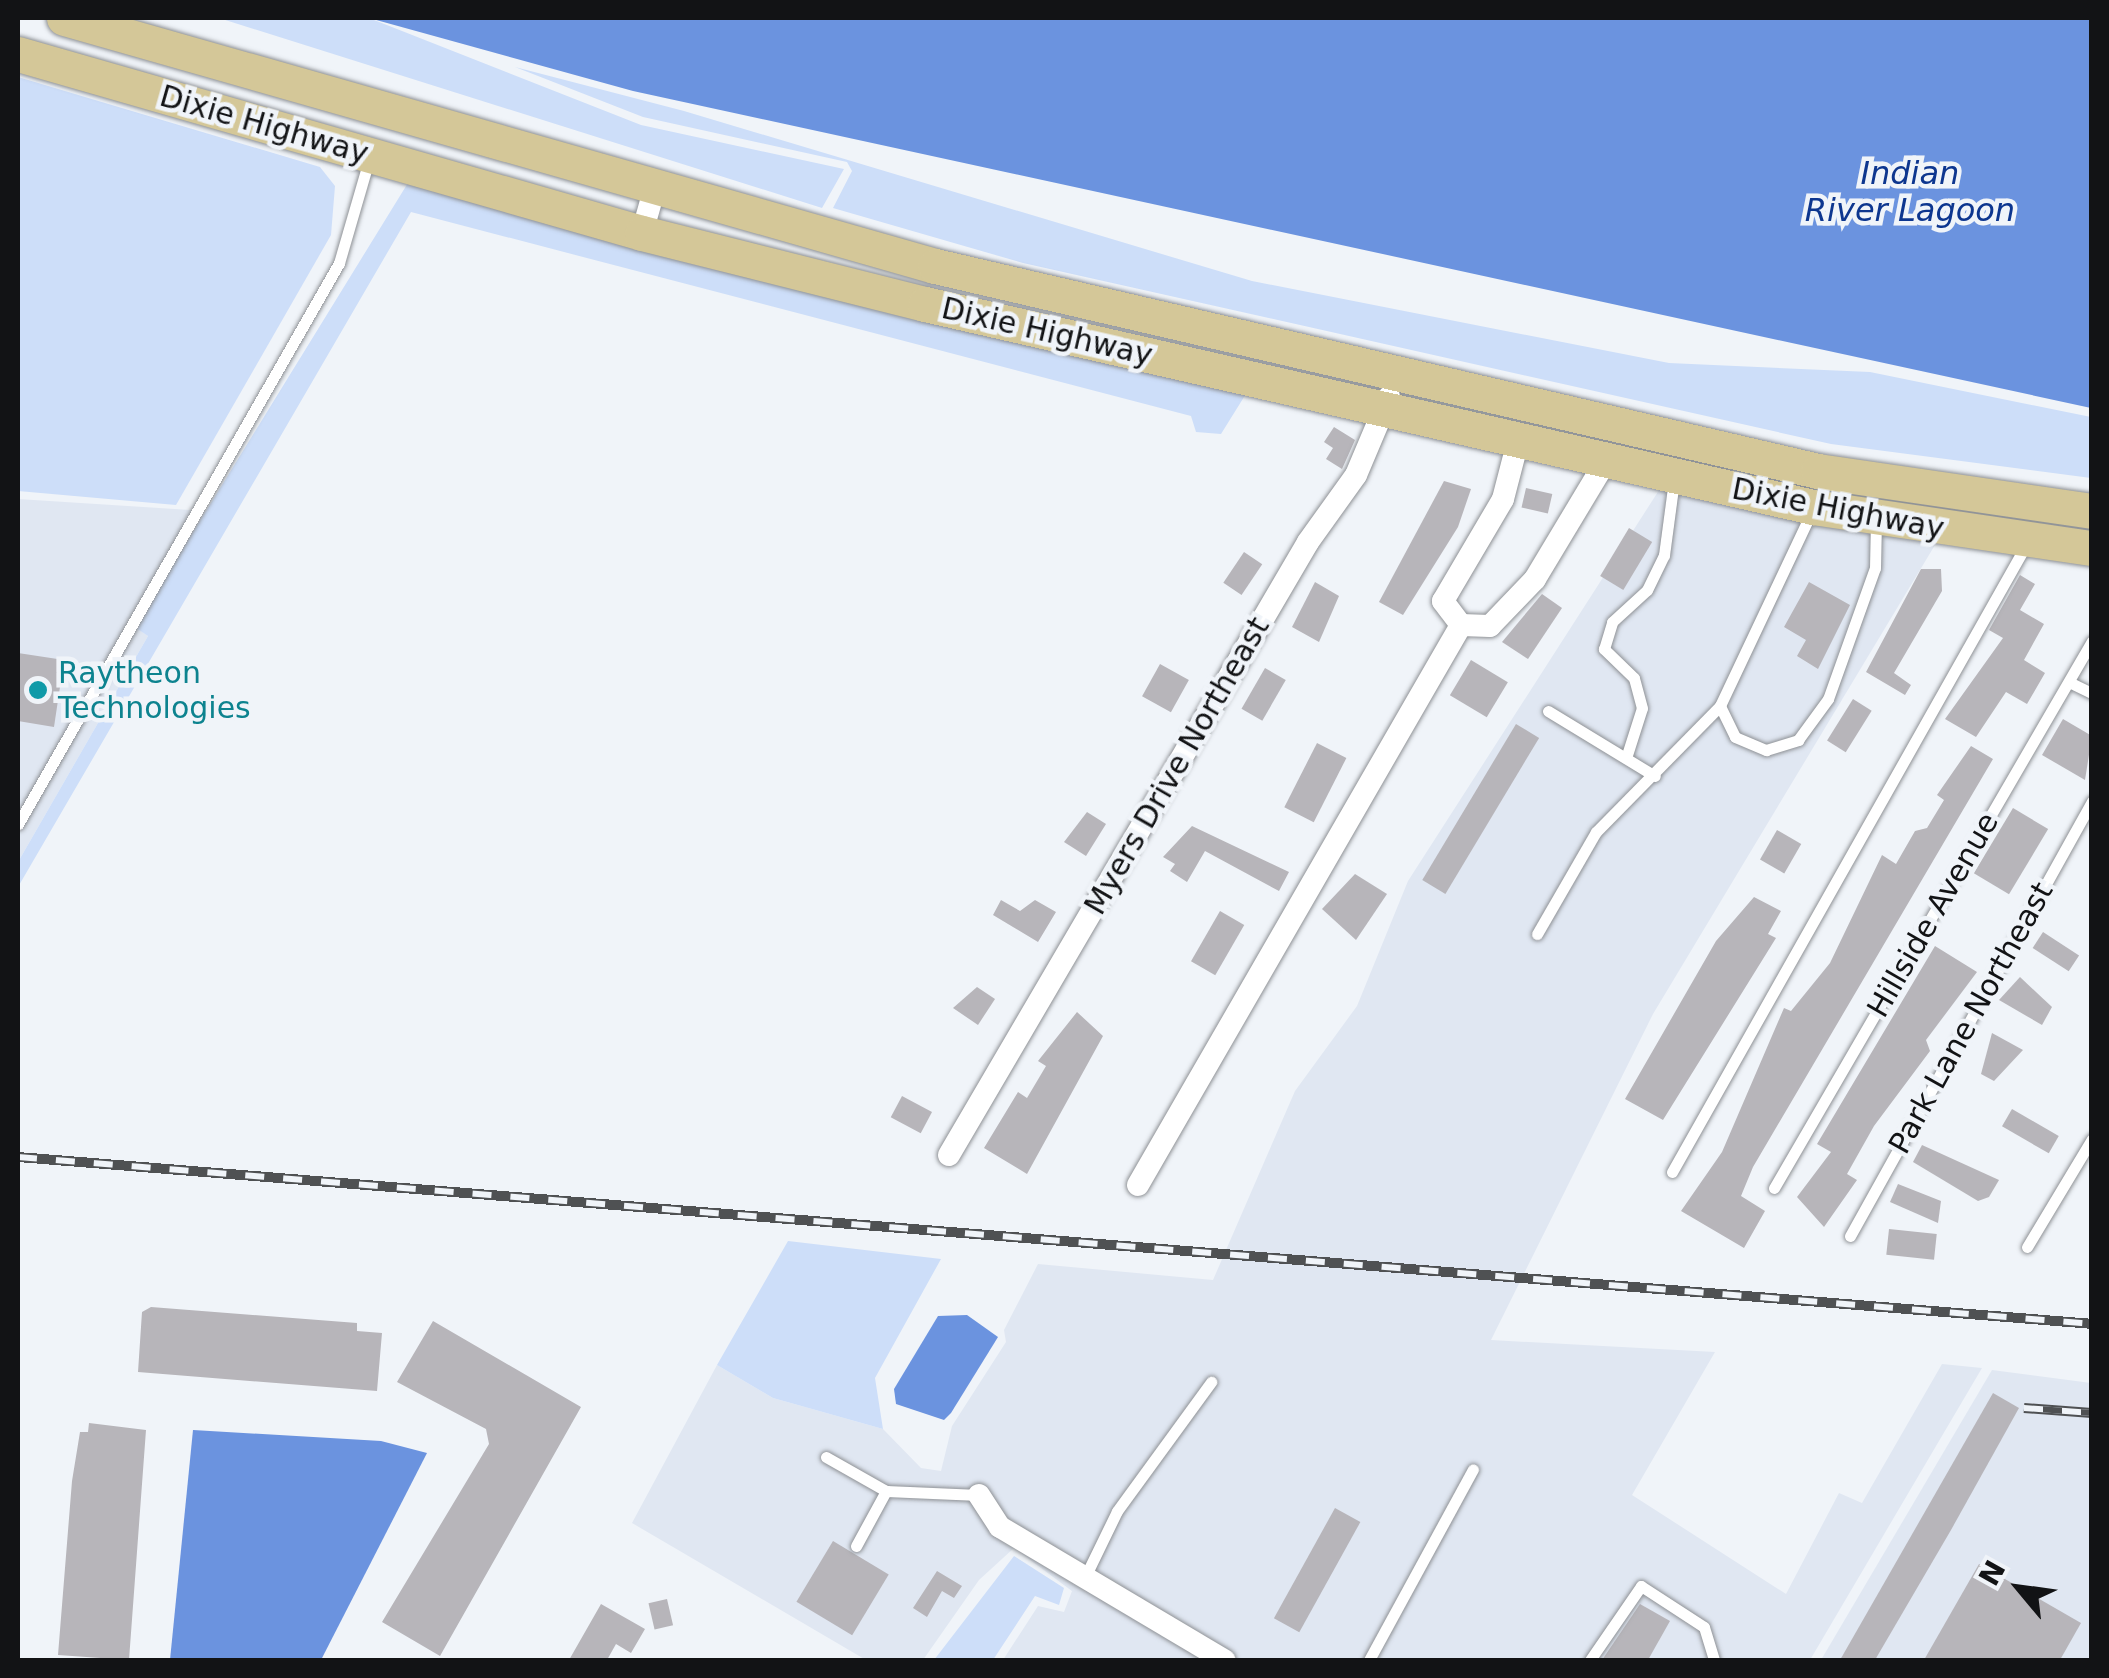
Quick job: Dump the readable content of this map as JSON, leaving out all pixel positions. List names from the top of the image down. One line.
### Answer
{"streets":{"main road":["Dixie Highway"],"street":["Myers Drive Northeast"],"lane":["Hillside Avenue","Park Lane Northeast"]},"crossings":[["Dixie Highway","Myers Drive Northeast"]],"water":["Indian River Lagoon"],"places":["Raytheon Technologies"],"north":"top left"}
